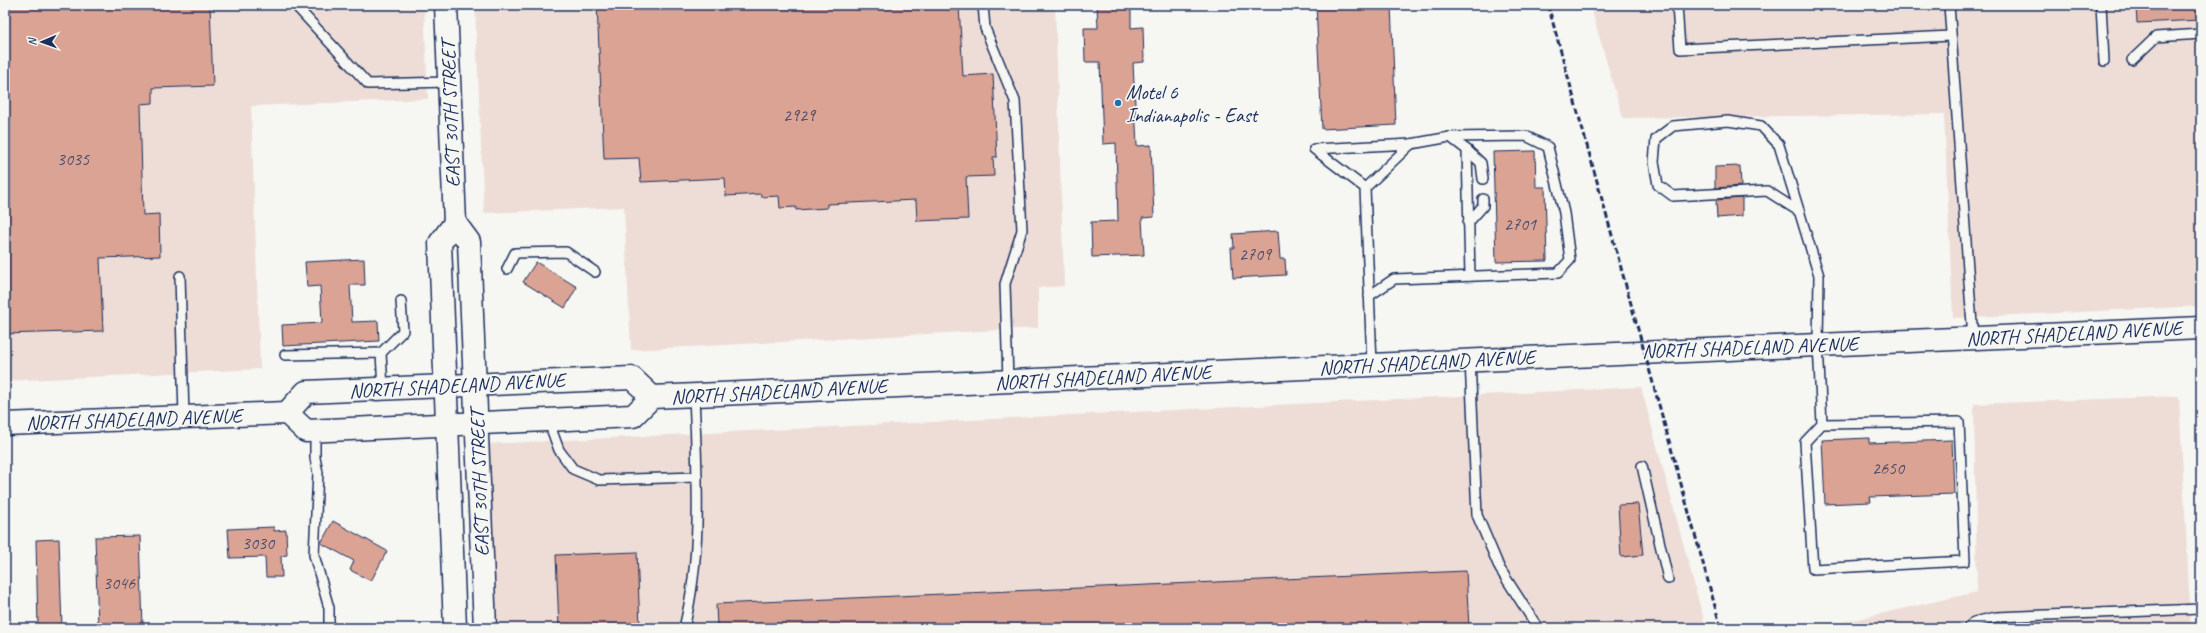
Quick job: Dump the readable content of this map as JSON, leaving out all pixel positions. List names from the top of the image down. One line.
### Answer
{"streets":{"main road":["EAST 30TH STREET","NORTH SHADELAND AVENUE"]},"crossings":[["EAST 30TH STREET","NORTH SHADELAND AVENUE"]],"places":["Motel 6 Indianapolis - East"],"house_numbers":["2929","3035","2701","2709","2650","3030","3046"],"north":"left"}
